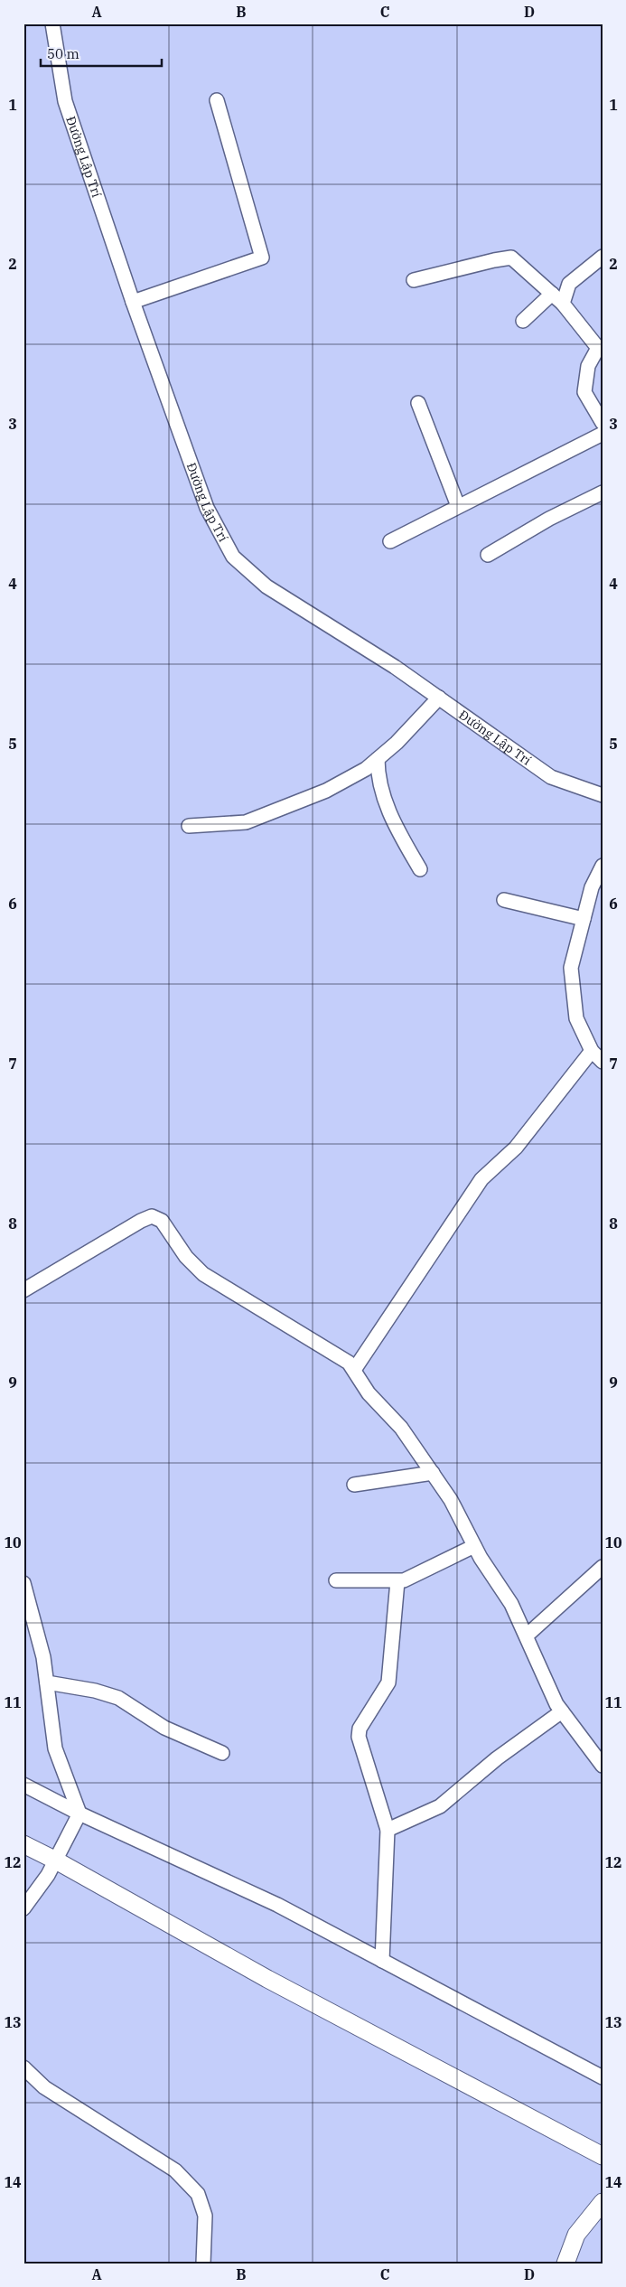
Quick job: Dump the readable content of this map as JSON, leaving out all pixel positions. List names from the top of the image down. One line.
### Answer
{"streets":{"street":["Đường Lập Trí"]},"scale_bar":"50 m","grid":{"columns":["A","B","C","D"],"rows":["1","2","3","4","5","6","7","8","9","10","11","12","13","14"]}}
